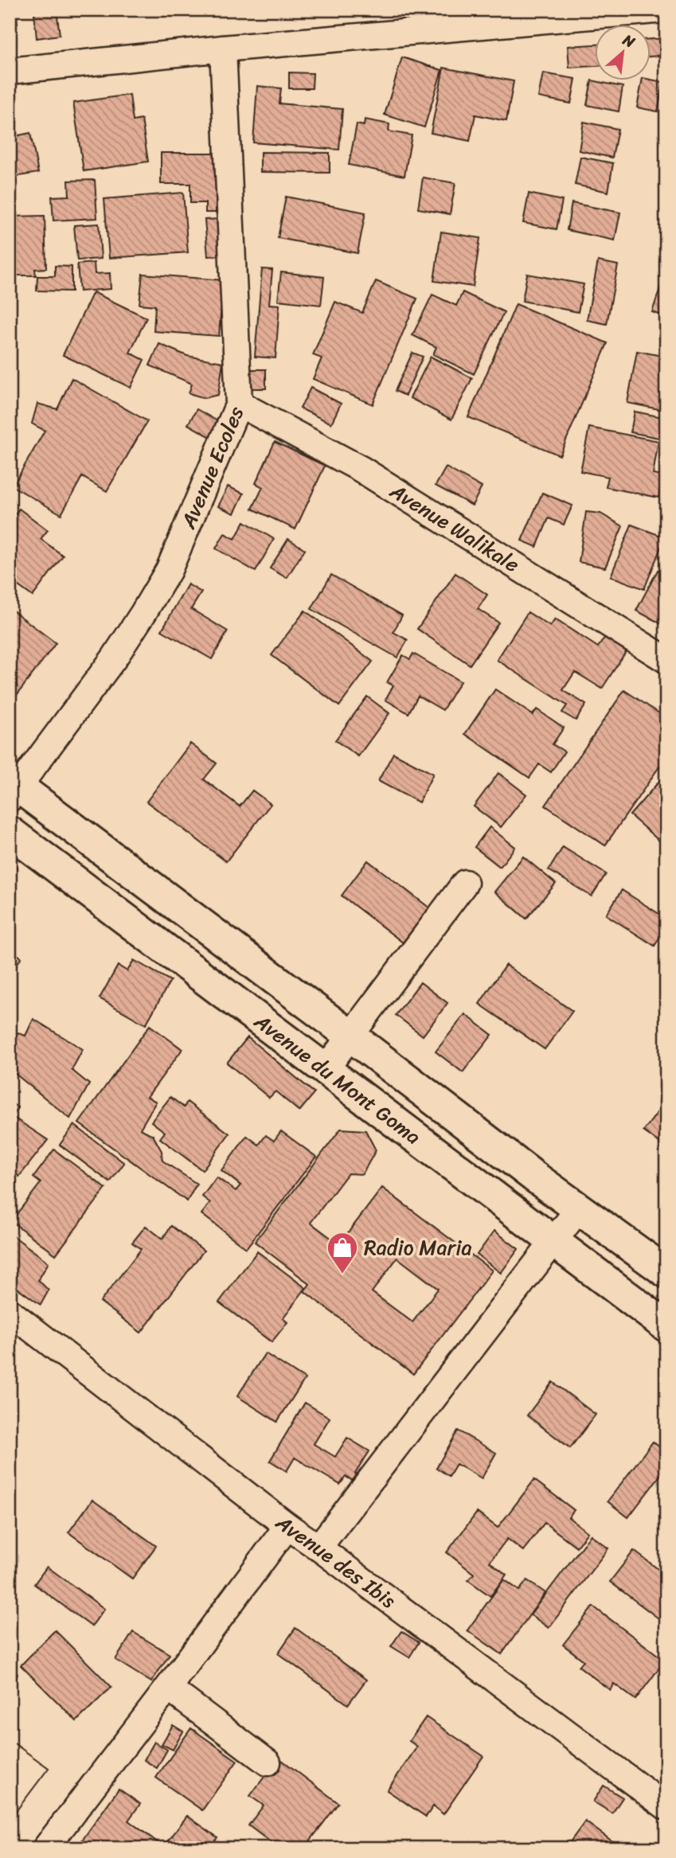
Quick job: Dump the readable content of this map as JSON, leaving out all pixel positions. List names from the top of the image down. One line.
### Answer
{"streets":{"street":["Avenue Ecoles","Avenue Walikale","Avenue du Mont Goma","Avenue des Ibis"]},"crossings":[["Avenue Ecoles","Avenue Walikale"]],"places":{"shop":["Radio Maria"]},"north":"top right"}
